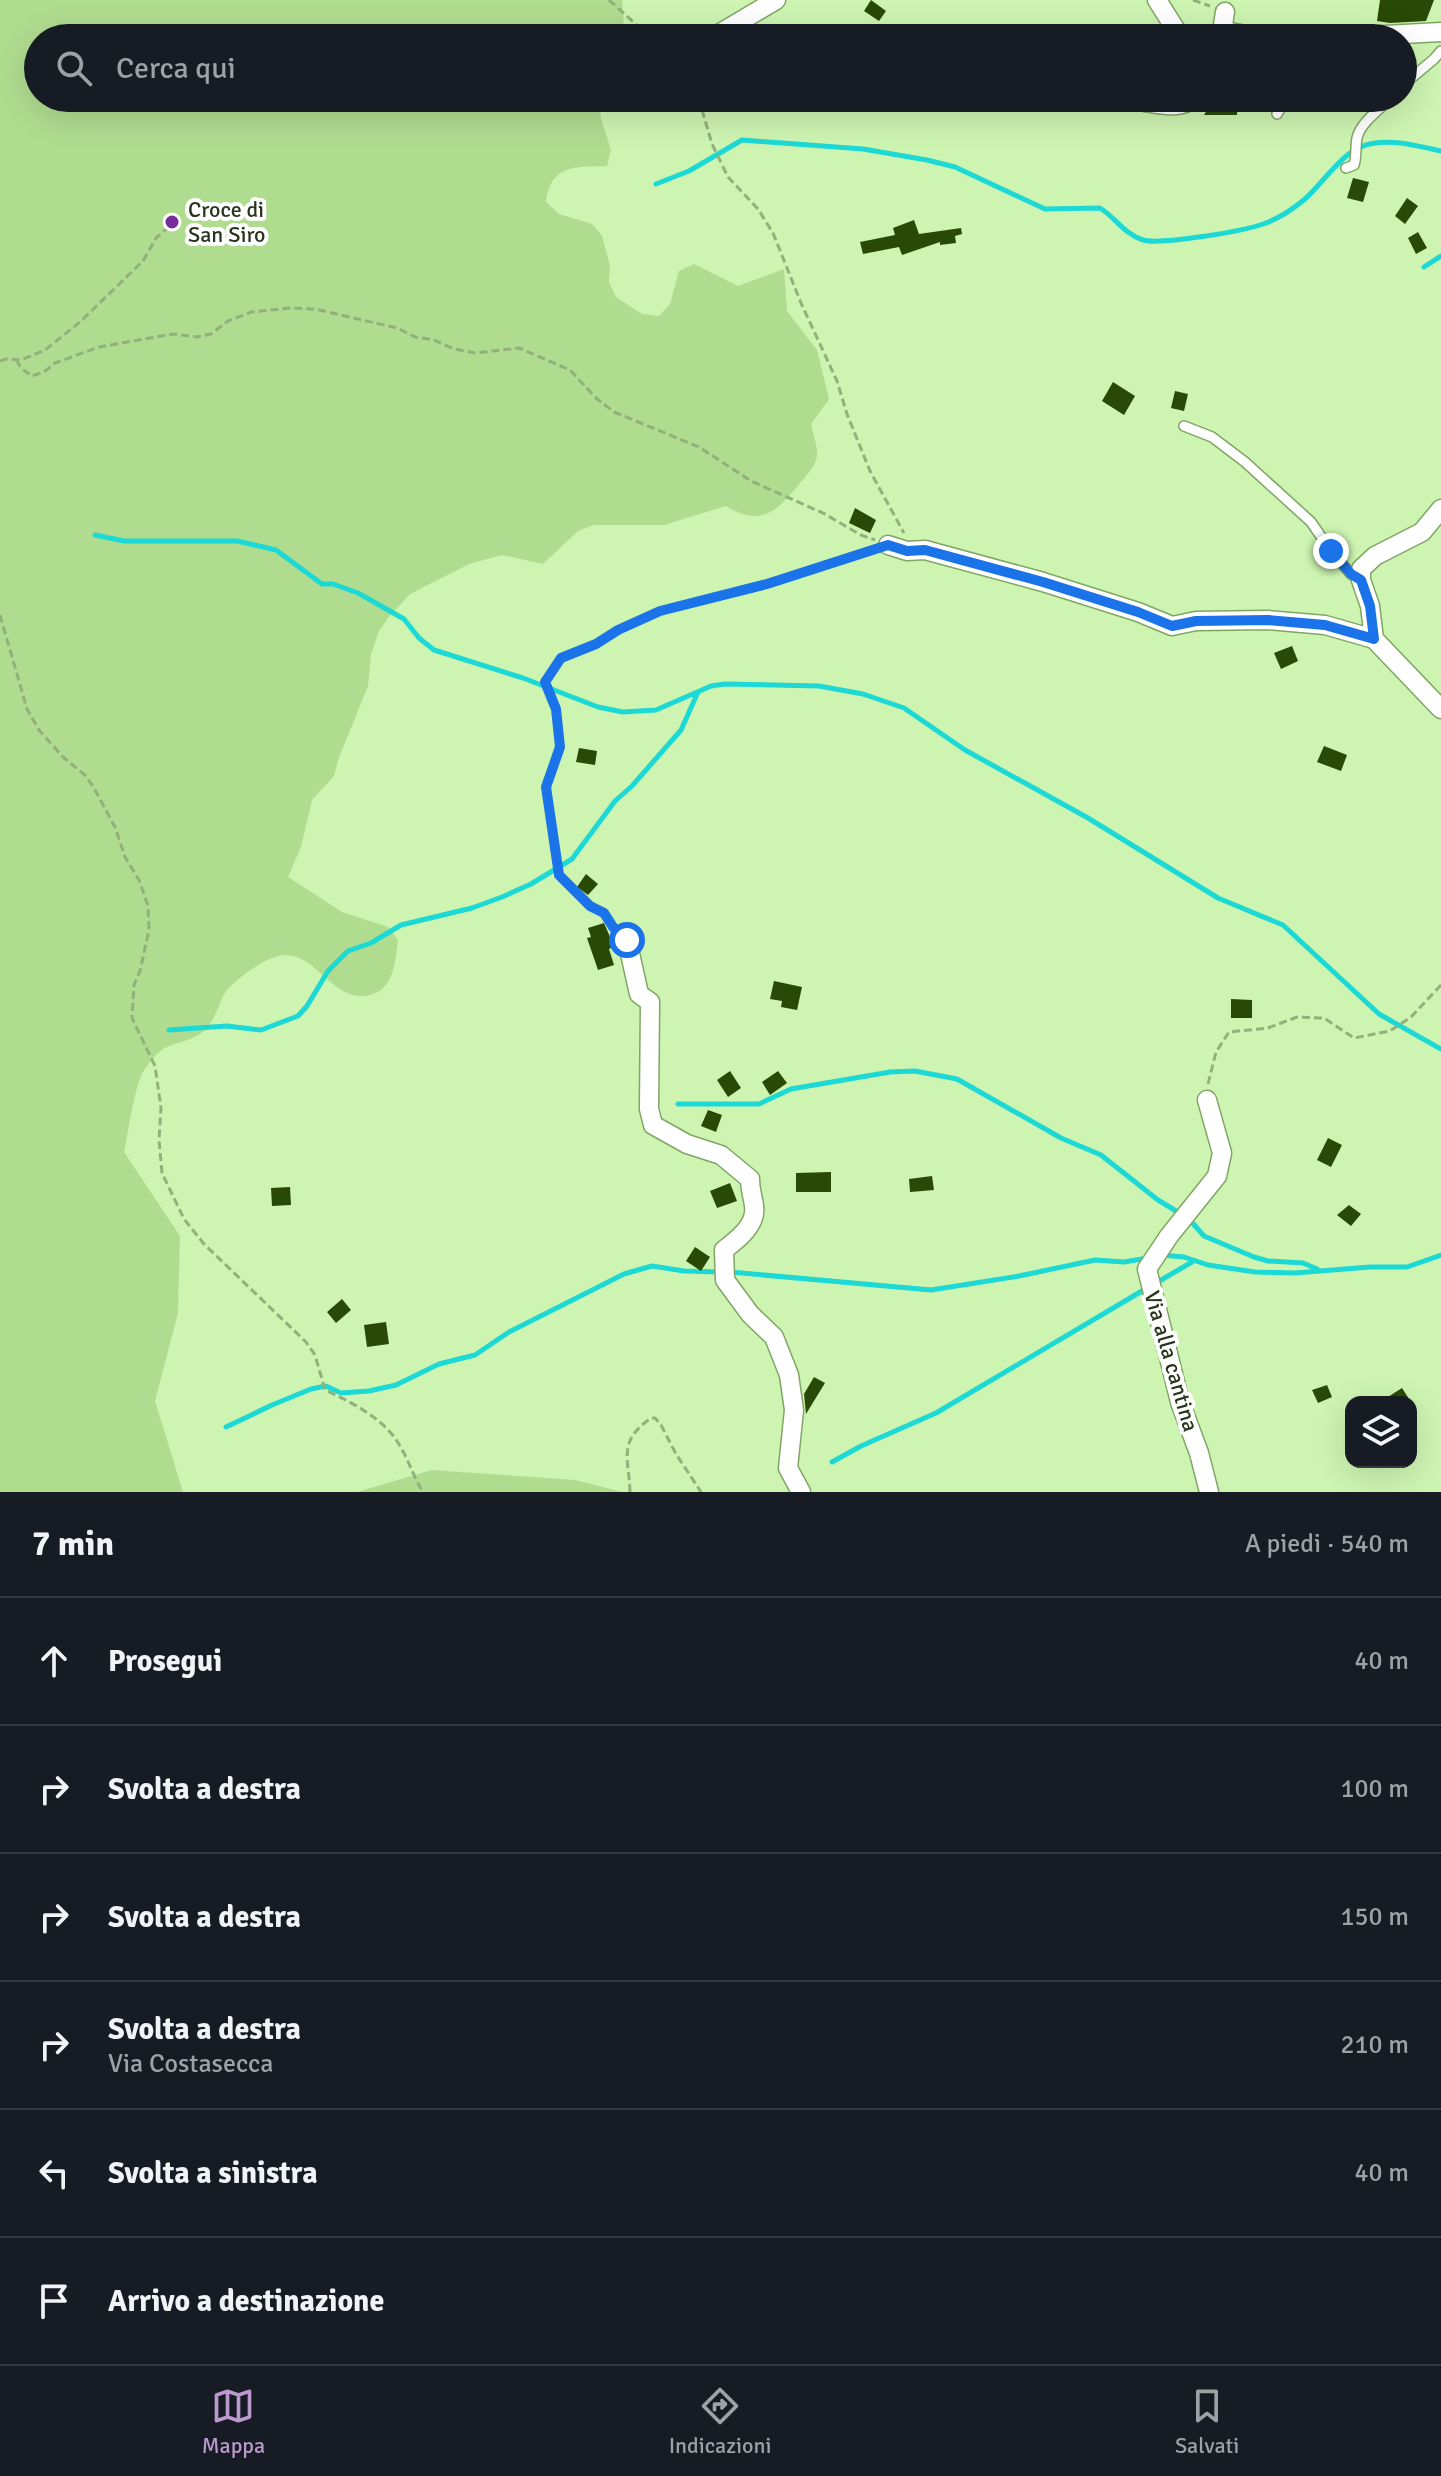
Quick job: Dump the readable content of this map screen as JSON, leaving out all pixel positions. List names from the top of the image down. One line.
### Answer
{"streets":{"street":["Via alla cantina"]},"places":["Croce di San Siro"],"page":{"search":"Cerca qui","heading":["7 min","A piedi · 540 m"],"list":[["Prosegui","40 m"],["Svolta a destra","100 m"],["Svolta a destra","150 m"],["Svolta a destra","Via Costasecca","210 m"],["Svolta a sinistra","40 m"],"Arrivo a destinazione"],"nav":["Mappa","Indicazioni","Salvati"]}}
